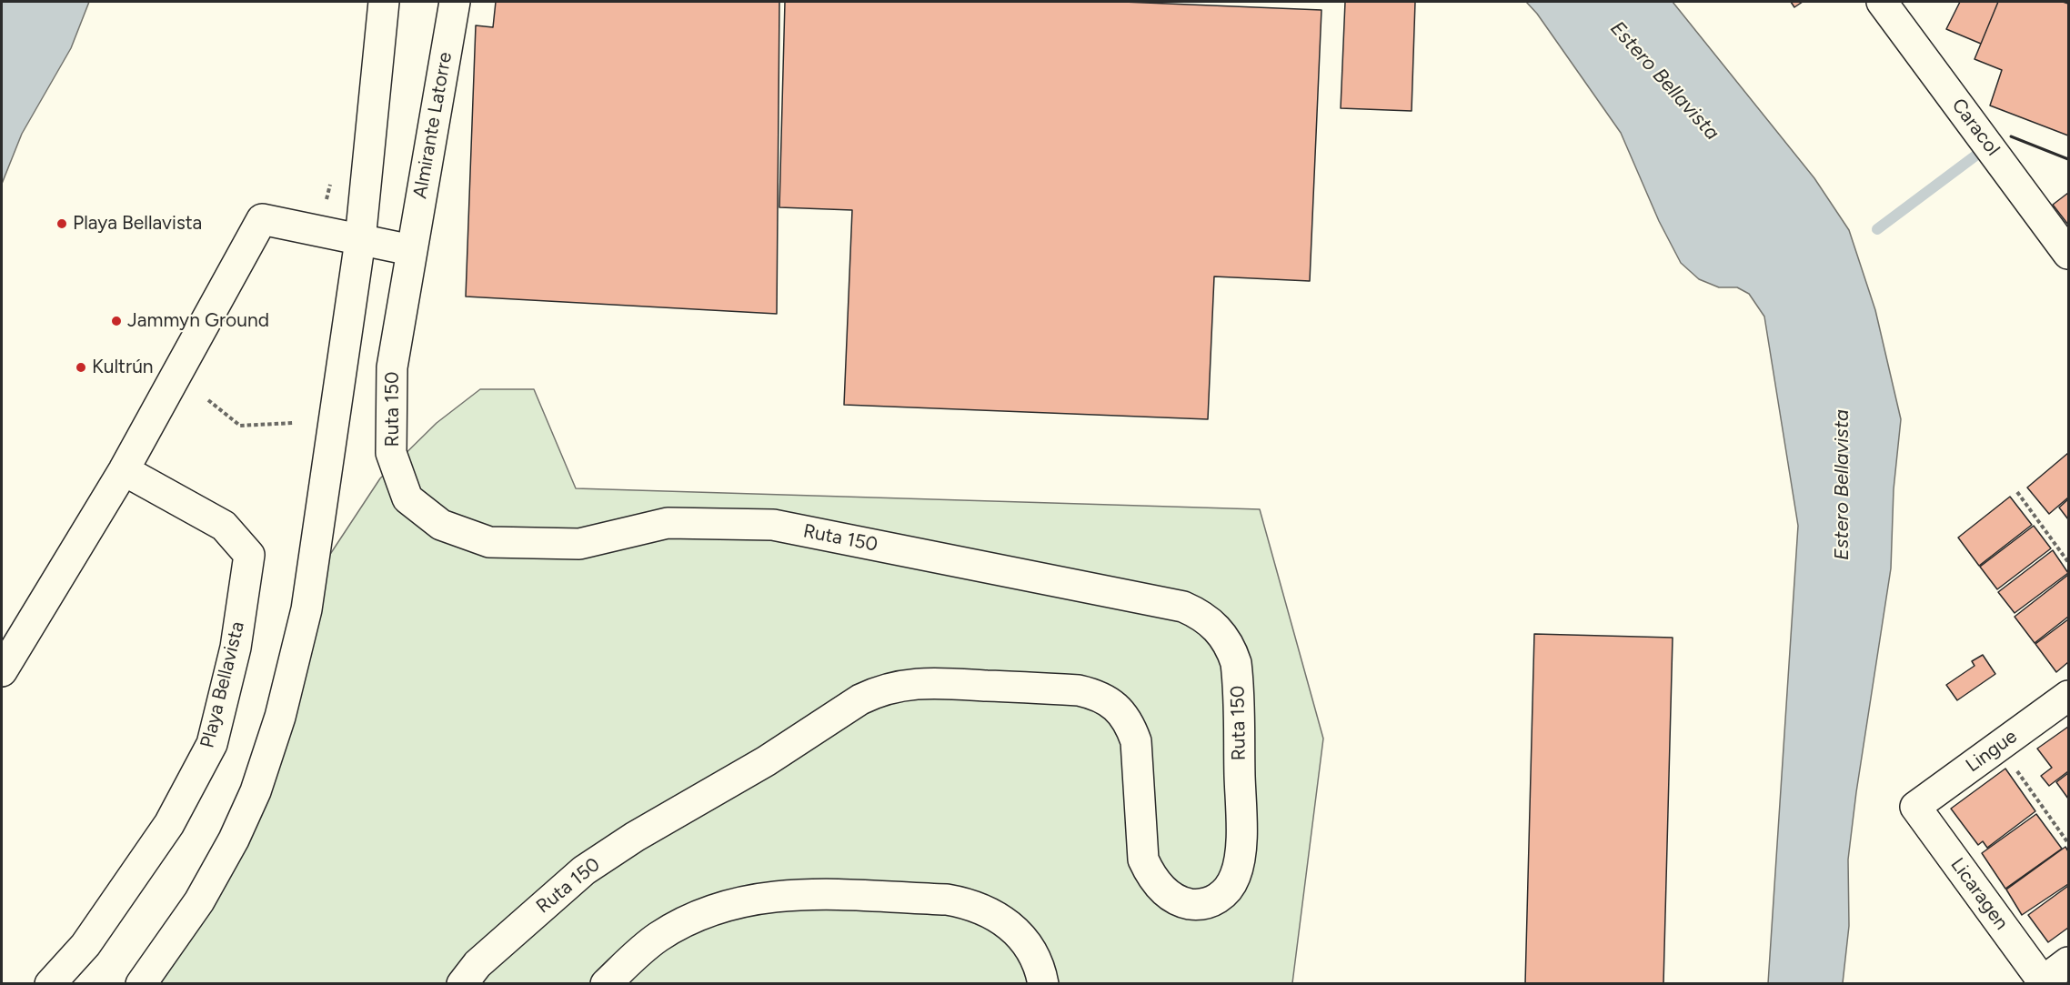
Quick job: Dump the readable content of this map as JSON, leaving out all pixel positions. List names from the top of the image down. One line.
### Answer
{"streets":{"main road":["Almirante Latorre","Caracol","Ruta 150","Playa Bellavista","Lingue","Licaragen"]},"crossings":[["Almirante Latorre","Ruta 150"],["Lingue","Licaragen"]],"water":["Estero Bellavista"],"places":["Playa Bellavista","Jammyn Ground","Kultrún"]}
